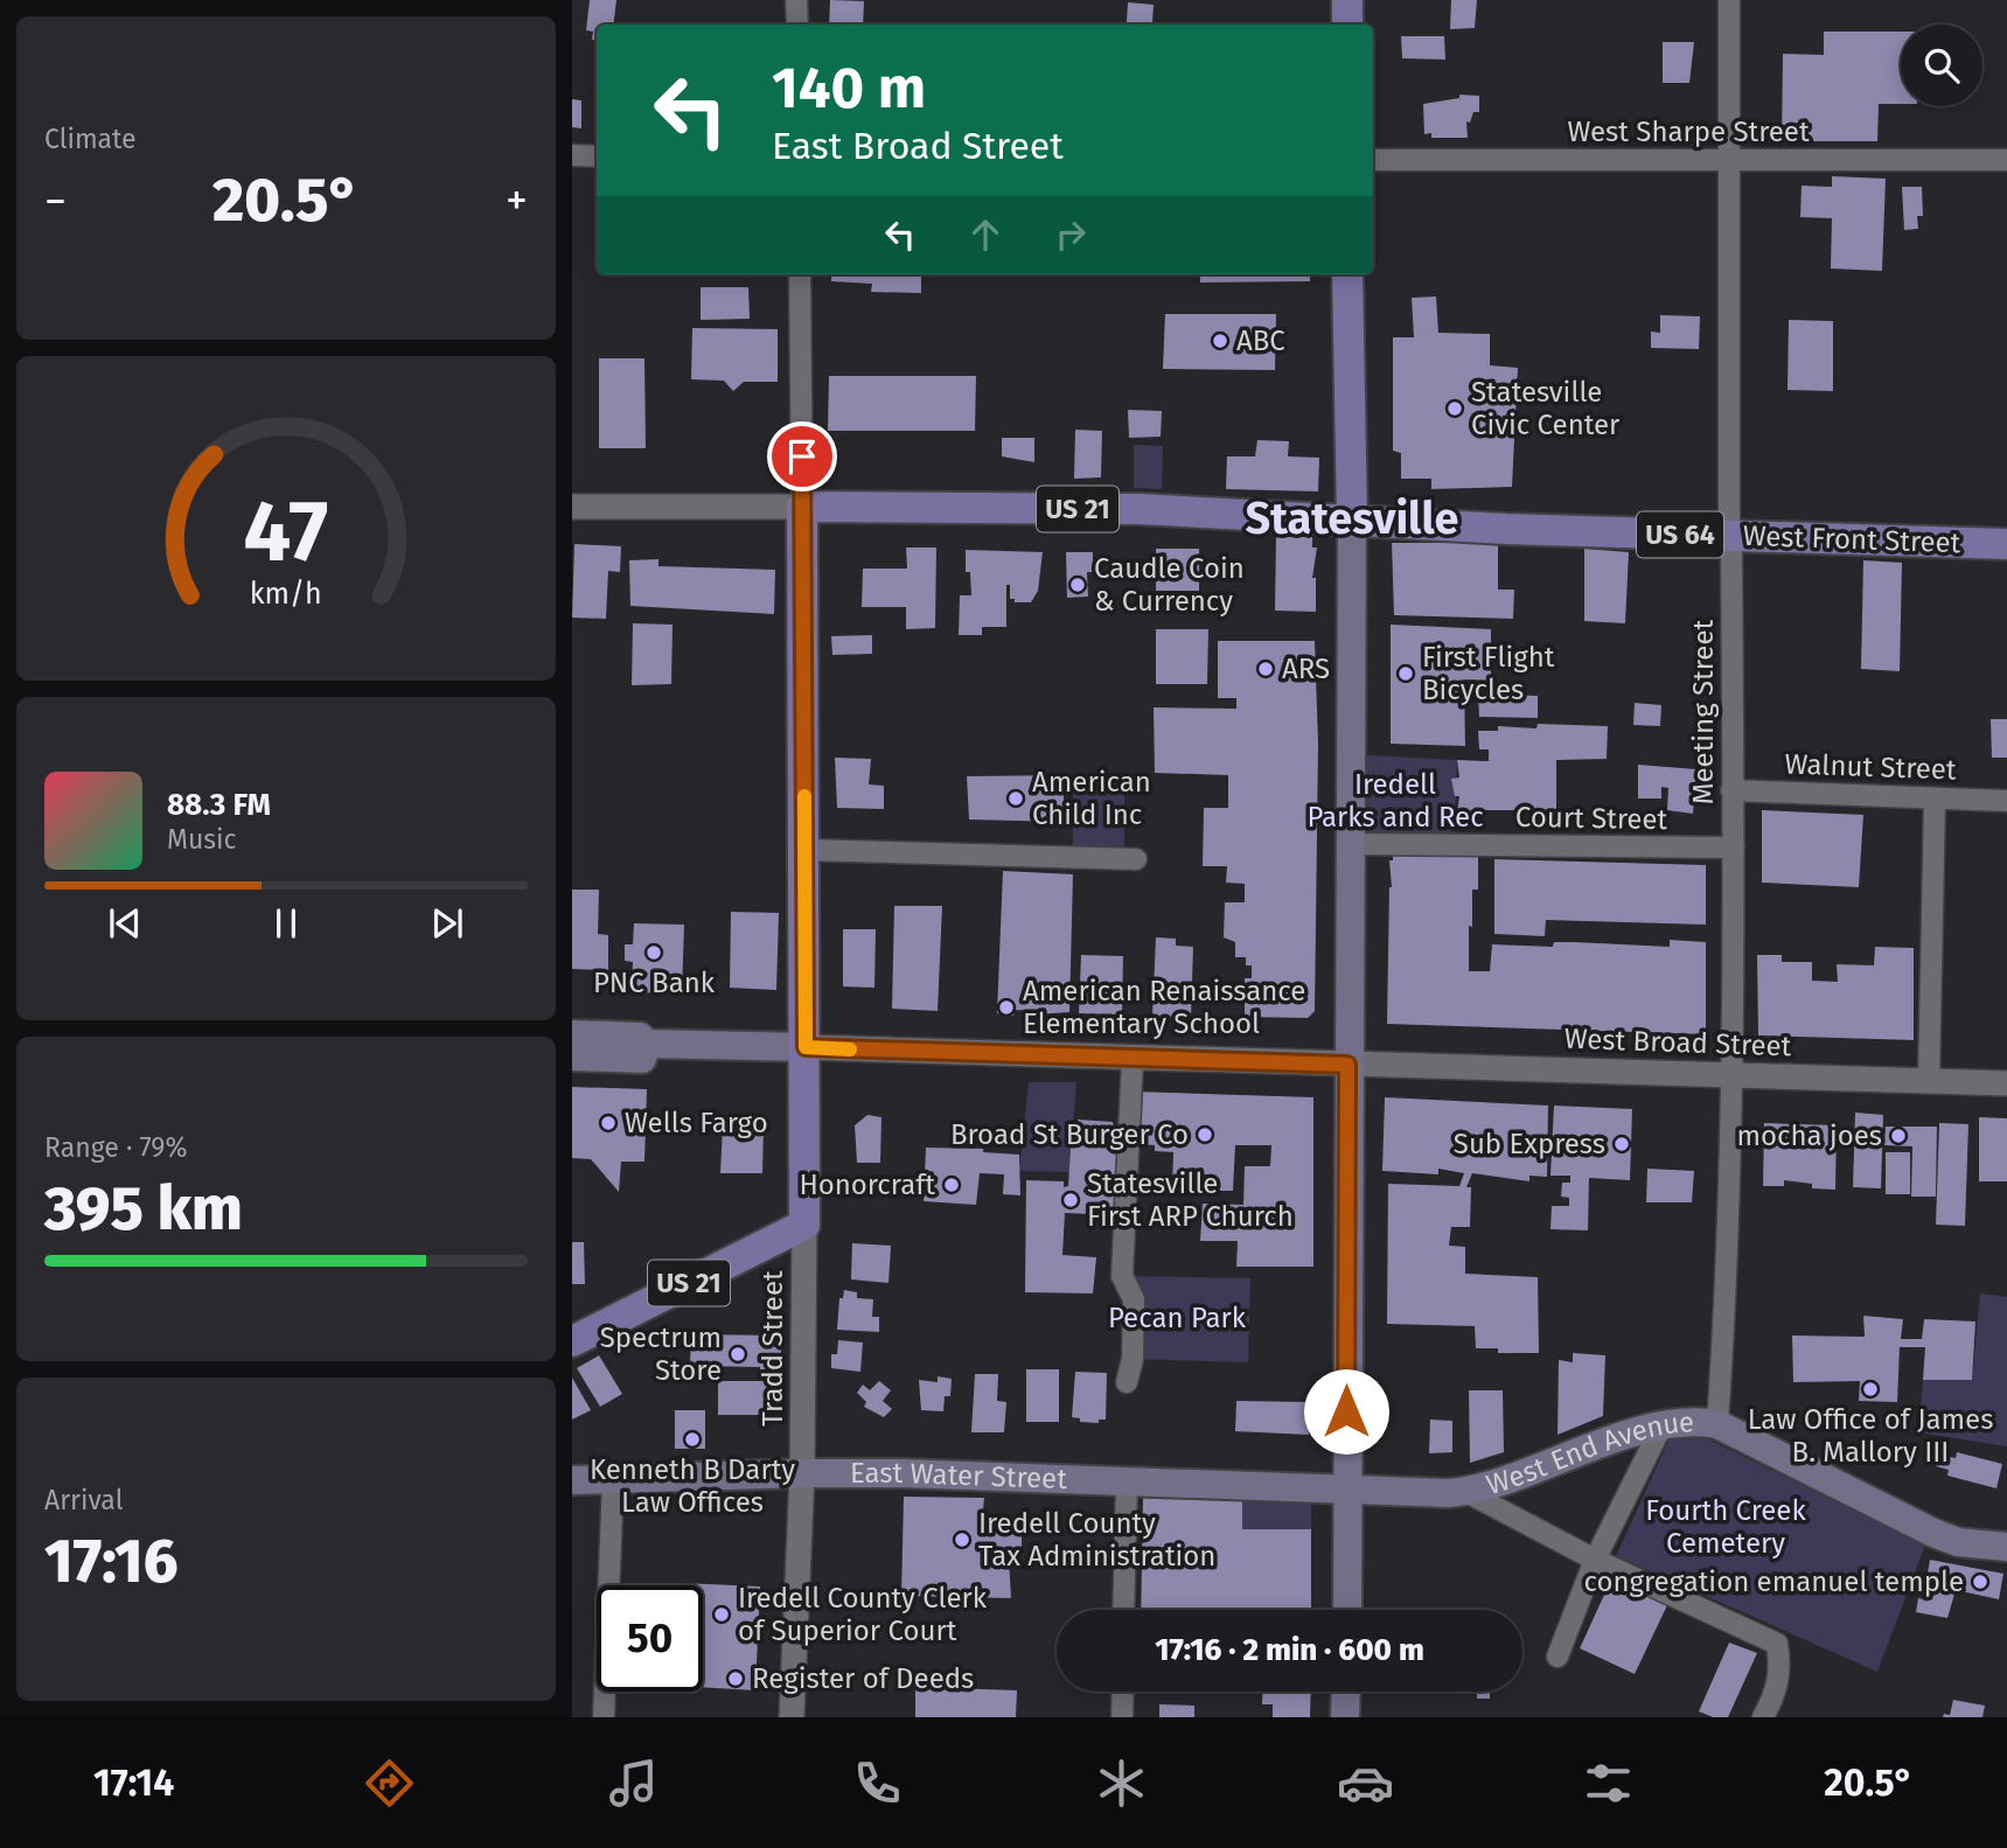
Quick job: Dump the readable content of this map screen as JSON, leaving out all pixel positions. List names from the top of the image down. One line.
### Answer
{"streets":{"main road":["US 21","US 64","West Front Street","West End Avenue","East Water Street"],"street":["West Sharpe Street","Meeting Street","Walnut Street","Court Street","West Broad Street","Tradd Street"]},"crossings":[["West Sharpe Street","Meeting Street"],["US 21","West Front Street"],["US 21","Tradd Street"],["West Front Street","Meeting Street"],["Meeting Street","Walnut Street"],["Meeting Street","Court Street"],["Meeting Street","West Broad Street"],["Meeting Street","West End Avenue"],["Tradd Street","East Water Street"],["West End Avenue","East Water Street"]],"districts":["Statesville"],"parks":["Iredell Parks and Rec","Pecan Park","Fourth Creek Cemetery"],"places":["ABC","Statesville Civic Center","Caudle Coin & Currency","ARS","First Flight Bicycles","American Child Inc","PNC Bank","American Renaissance Elementary School","Wells Fargo","Broad St Burger Co","mocha joes","Sub Express","Honorcraft","Statesville First ARP Church","Spectrum Store","Law Office of James B. Mallory III","Kenneth B Darty Law Offices","Iredell County Tax Administration","congregation emanuel temple","Iredell County Clerk of Superior Court","Register of Deeds"],"page":{"tile":["Climate",["Range · 79%","395 km"],["Arrival","17:16"]],"turn":["140 m","East Broad Street"],"heat":["−","20.5°","+"],"song":["88.3 FM","Music"],"limit":"50","trip":"17:16 · 2 min · 600 m","tabs":["17:14","20.5°"],"gauge":["47","km/h"]}}
